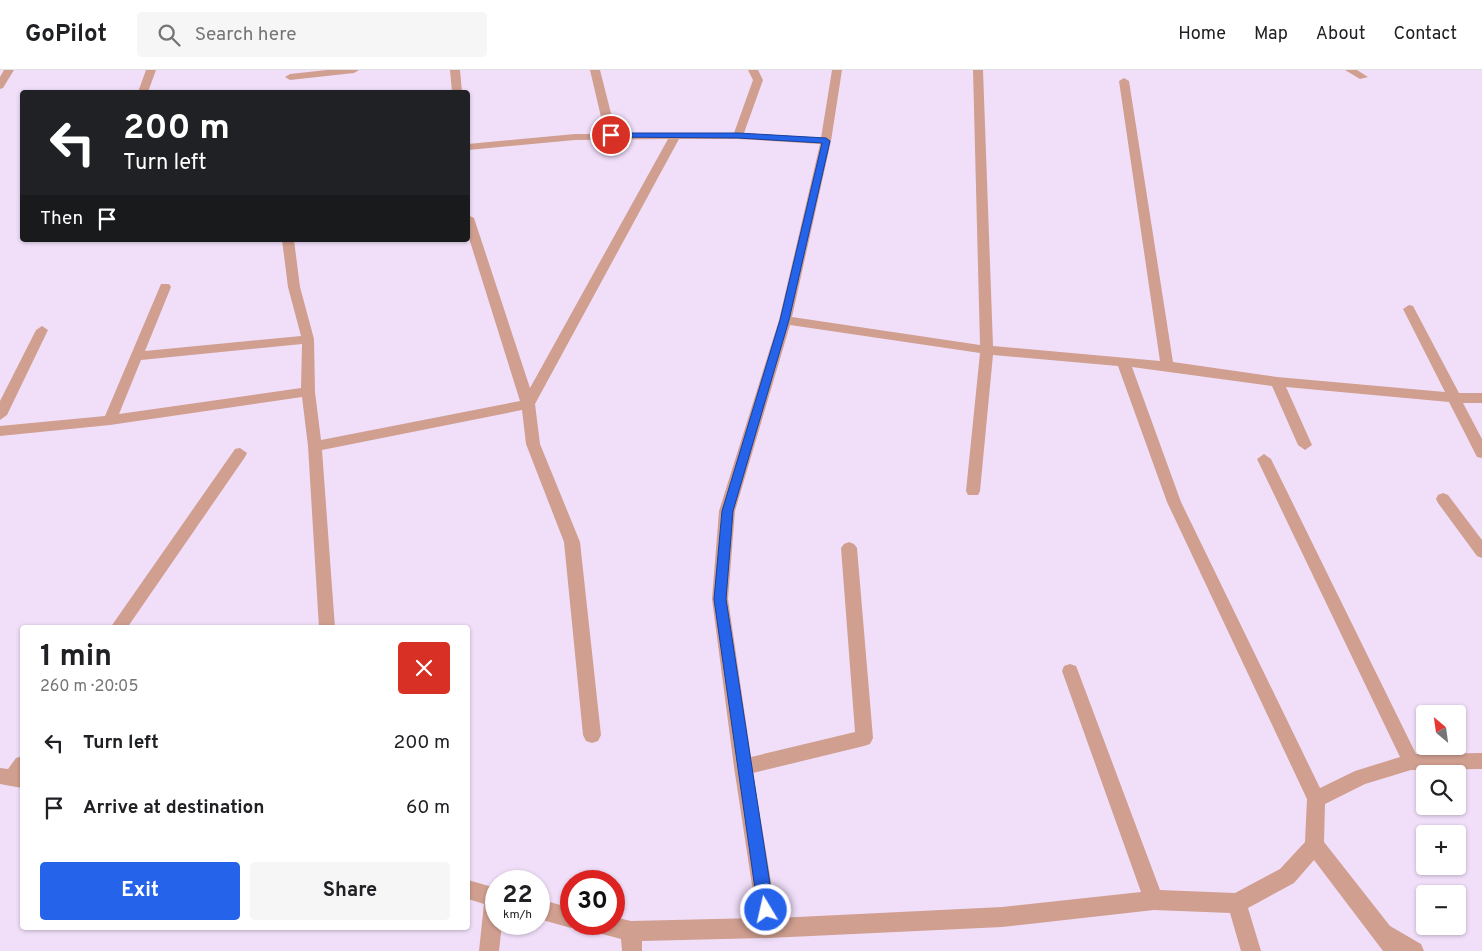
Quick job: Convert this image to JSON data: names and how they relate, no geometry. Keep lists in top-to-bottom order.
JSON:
{
  "north": "top left",
  "page": {
    "header": "GoPilot",
    "search": "Search here",
    "nav": [
      "Home",
      "Map",
      "About",
      "Contact"
    ],
    "turn": ["200 m", "Turn left"],
    "then": "Then",
    "heading": ["1 min", "260 m · 20:05"],
    "map_buttons": ["+", "−"],
    "list": [
      {
        "name": "Turn left",
        "value": "200 m"
      },
      {
        "name": "Arrive at destination",
        "value": "60 m"
      }
    ],
    "buttons": ["Exit", "Share"],
    "speed": "22 km/h",
    "limit": "30"
  }
}
